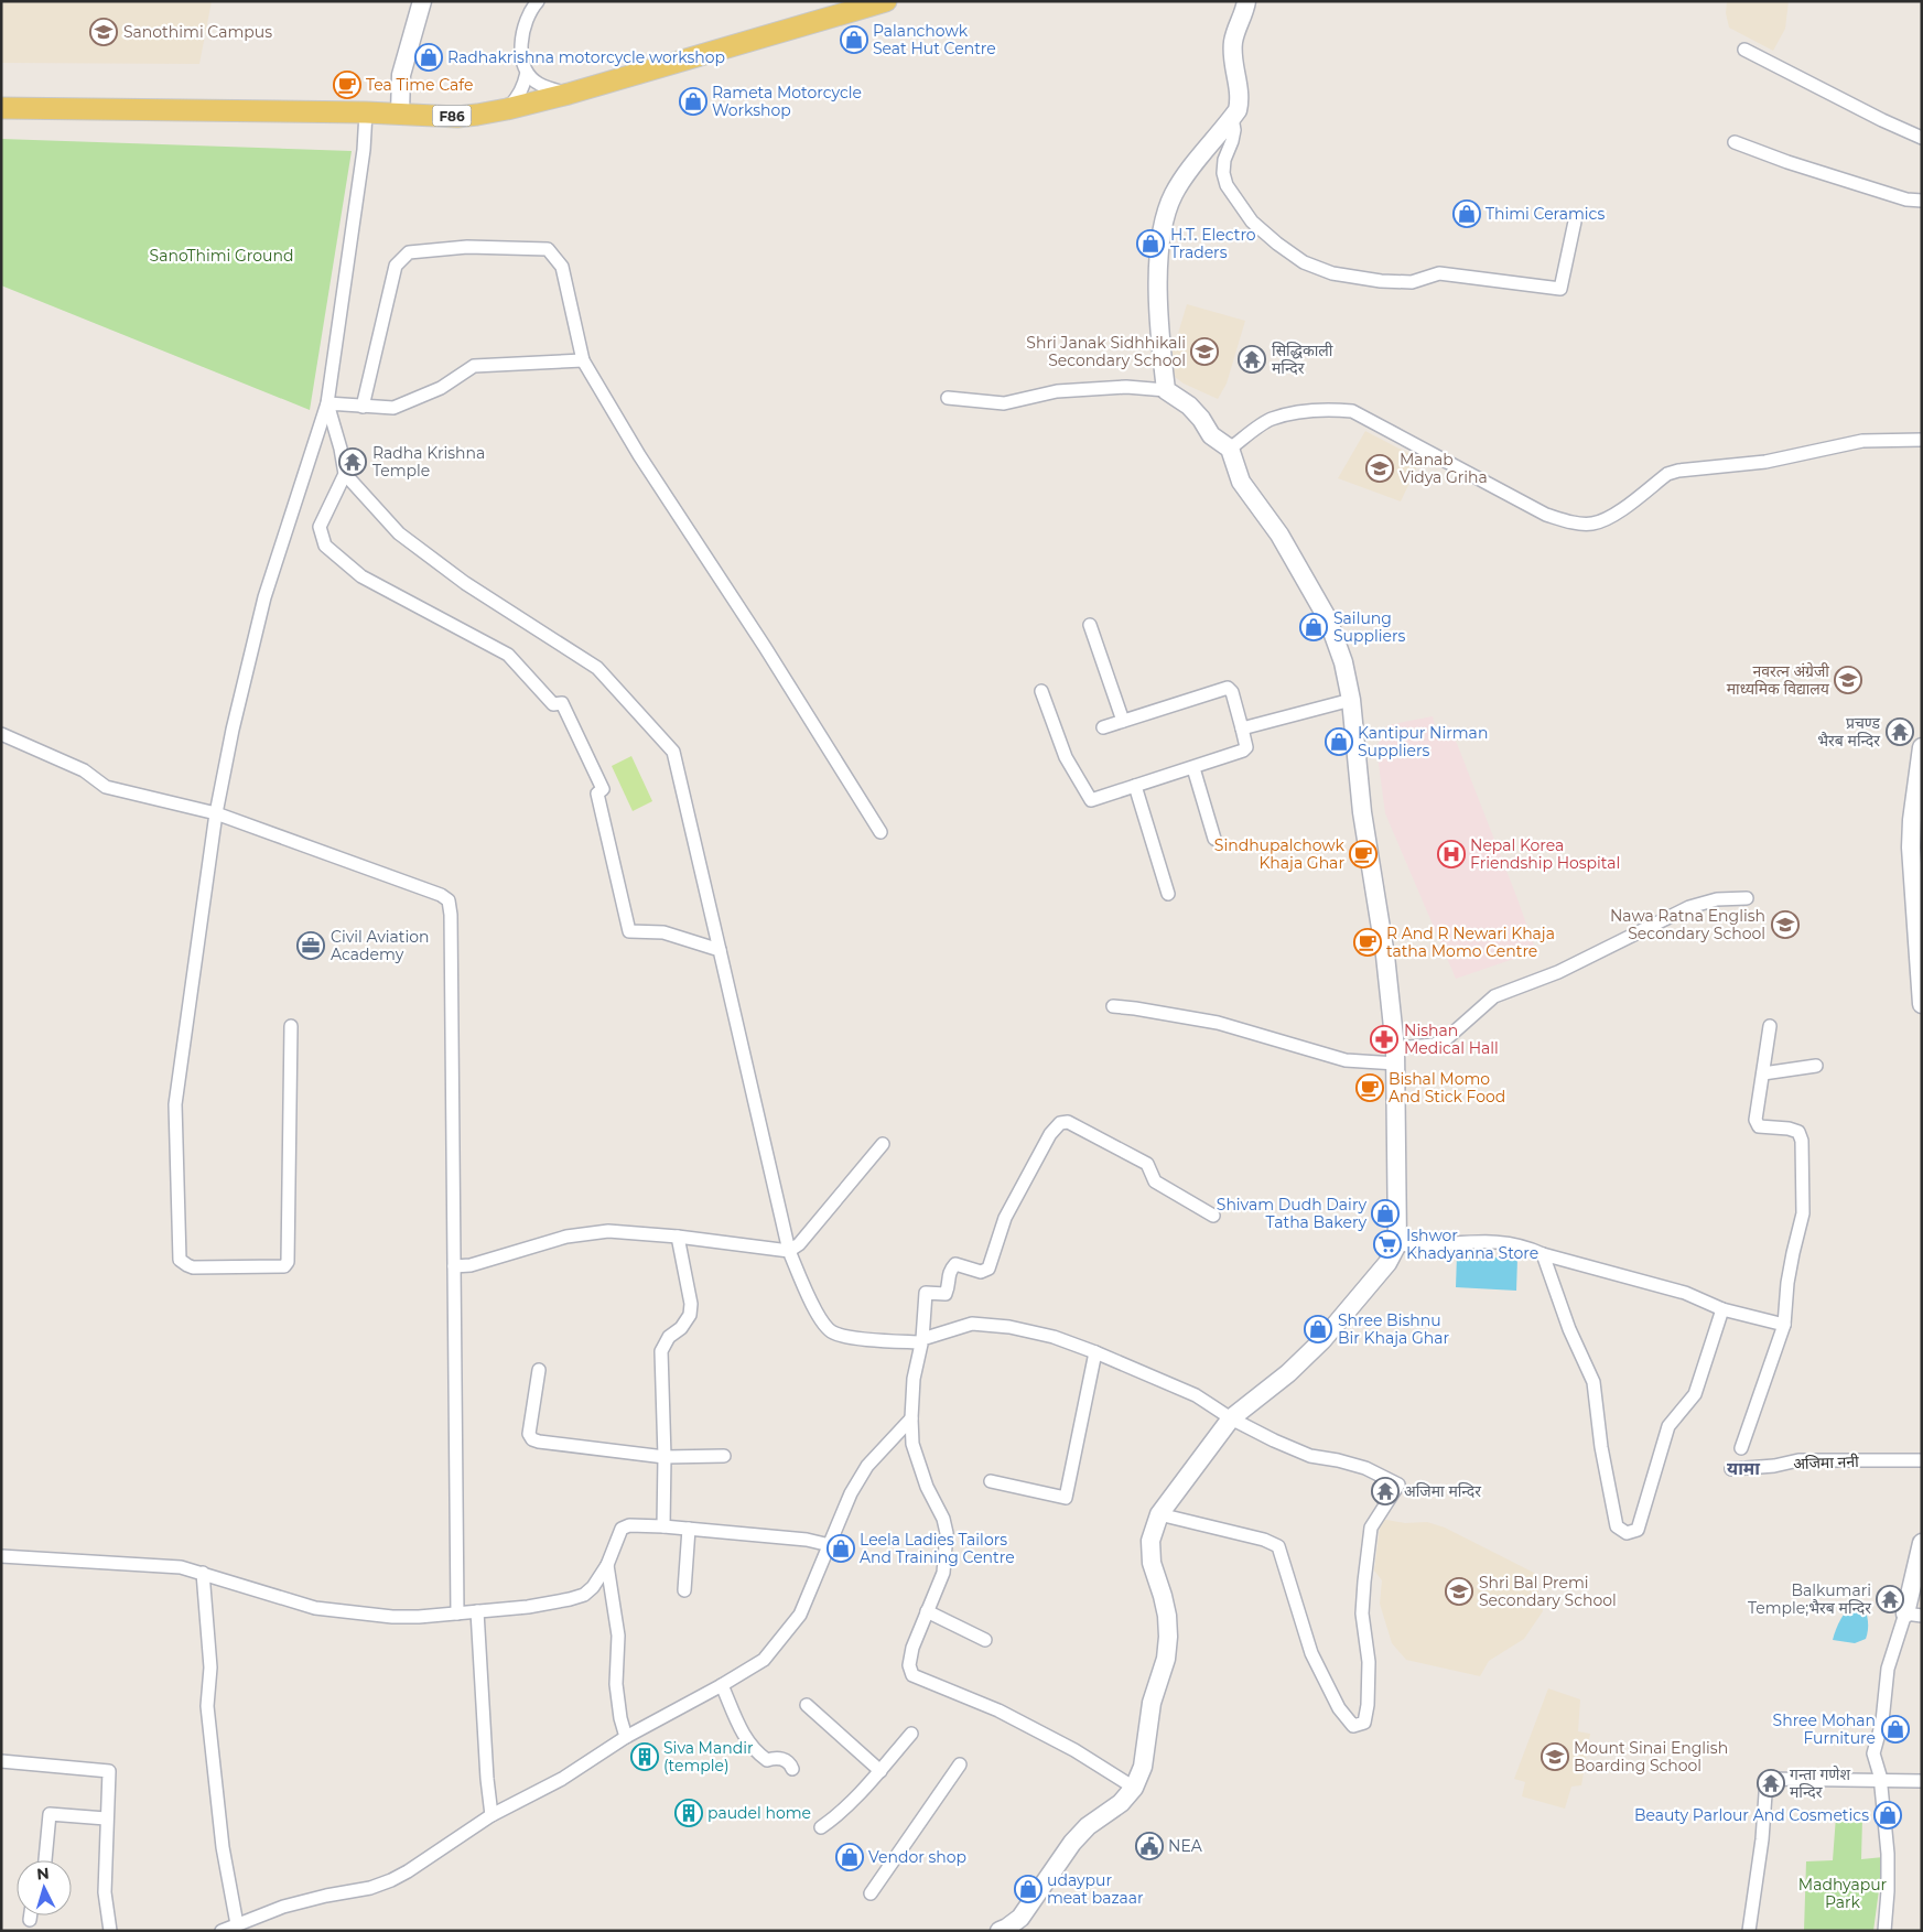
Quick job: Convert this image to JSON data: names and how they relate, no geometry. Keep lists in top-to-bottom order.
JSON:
{
  "streets": {
    "main road": ["F86"],
    "street": ["अजिमा ननी"]
  },
  "districts": ["यामा"],
  "parks": ["SanoThimi Ground", "Madhyapur Park"],
  "places": {
    "school or university": [
      "Sanothimi Campus",
      "Shri Janak Sidhhikali Secondary School",
      "Manab Vidya Griha",
      "नवरत्न अंग्रेजी माध्यमिक विद्यालय",
      "Nawa Ratna English Secondary School",
      "Shri Bal Premi Secondary School",
      "Mount Sinai English Boarding School"
    ],
    "shop": [
      "Palanchowk Seat Hut Centre",
      "Radhakrishna motorcycle workshop",
      "Rameta Motorcycle Workshop",
      "Thimi Ceramics",
      "H.T. Electro Traders",
      "Sailung Suppliers",
      "Kantipur Nirman Suppliers",
      "Shivam Dudh Dairy Tatha Bakery",
      "Shree Bishnu Bir Khaja Ghar",
      "Leela Ladies Tailors And Training Centre",
      "Shree Mohan Furniture",
      "Beauty Parlour And Cosmetics",
      "Vendor shop",
      "udaypur meat bazaar"
    ],
    "cafe": [
      "Tea Time Cafe",
      "Sindhupalchowk Khaja Ghar",
      "R And R Newari Khaja tatha Momo Centre",
      "Bishal Momo And Stick Food"
    ],
    "temple": [
      "सिद्धिकाली मन्दिर",
      "Radha Krishna Temple",
      "प्रचण्ड भैरब मन्दिर",
      "अजिमा मन्दिर",
      "Balkumari Temple;भैरब मन्दिर",
      "गन्ता गणेश मन्दिर"
    ],
    "hospital": ["Nepal Korea Friendship Hospital"],
    "office": ["Civil Aviation Academy"],
    "pharmacy": ["Nishan Medical Hall"],
    "supermarket": ["Ishwor Khadyanna Store"],
    "building": ["Siva Mandir (temple)", "paudel home"],
    "public building": ["NEA"]
  },
  "north": "top"
}
